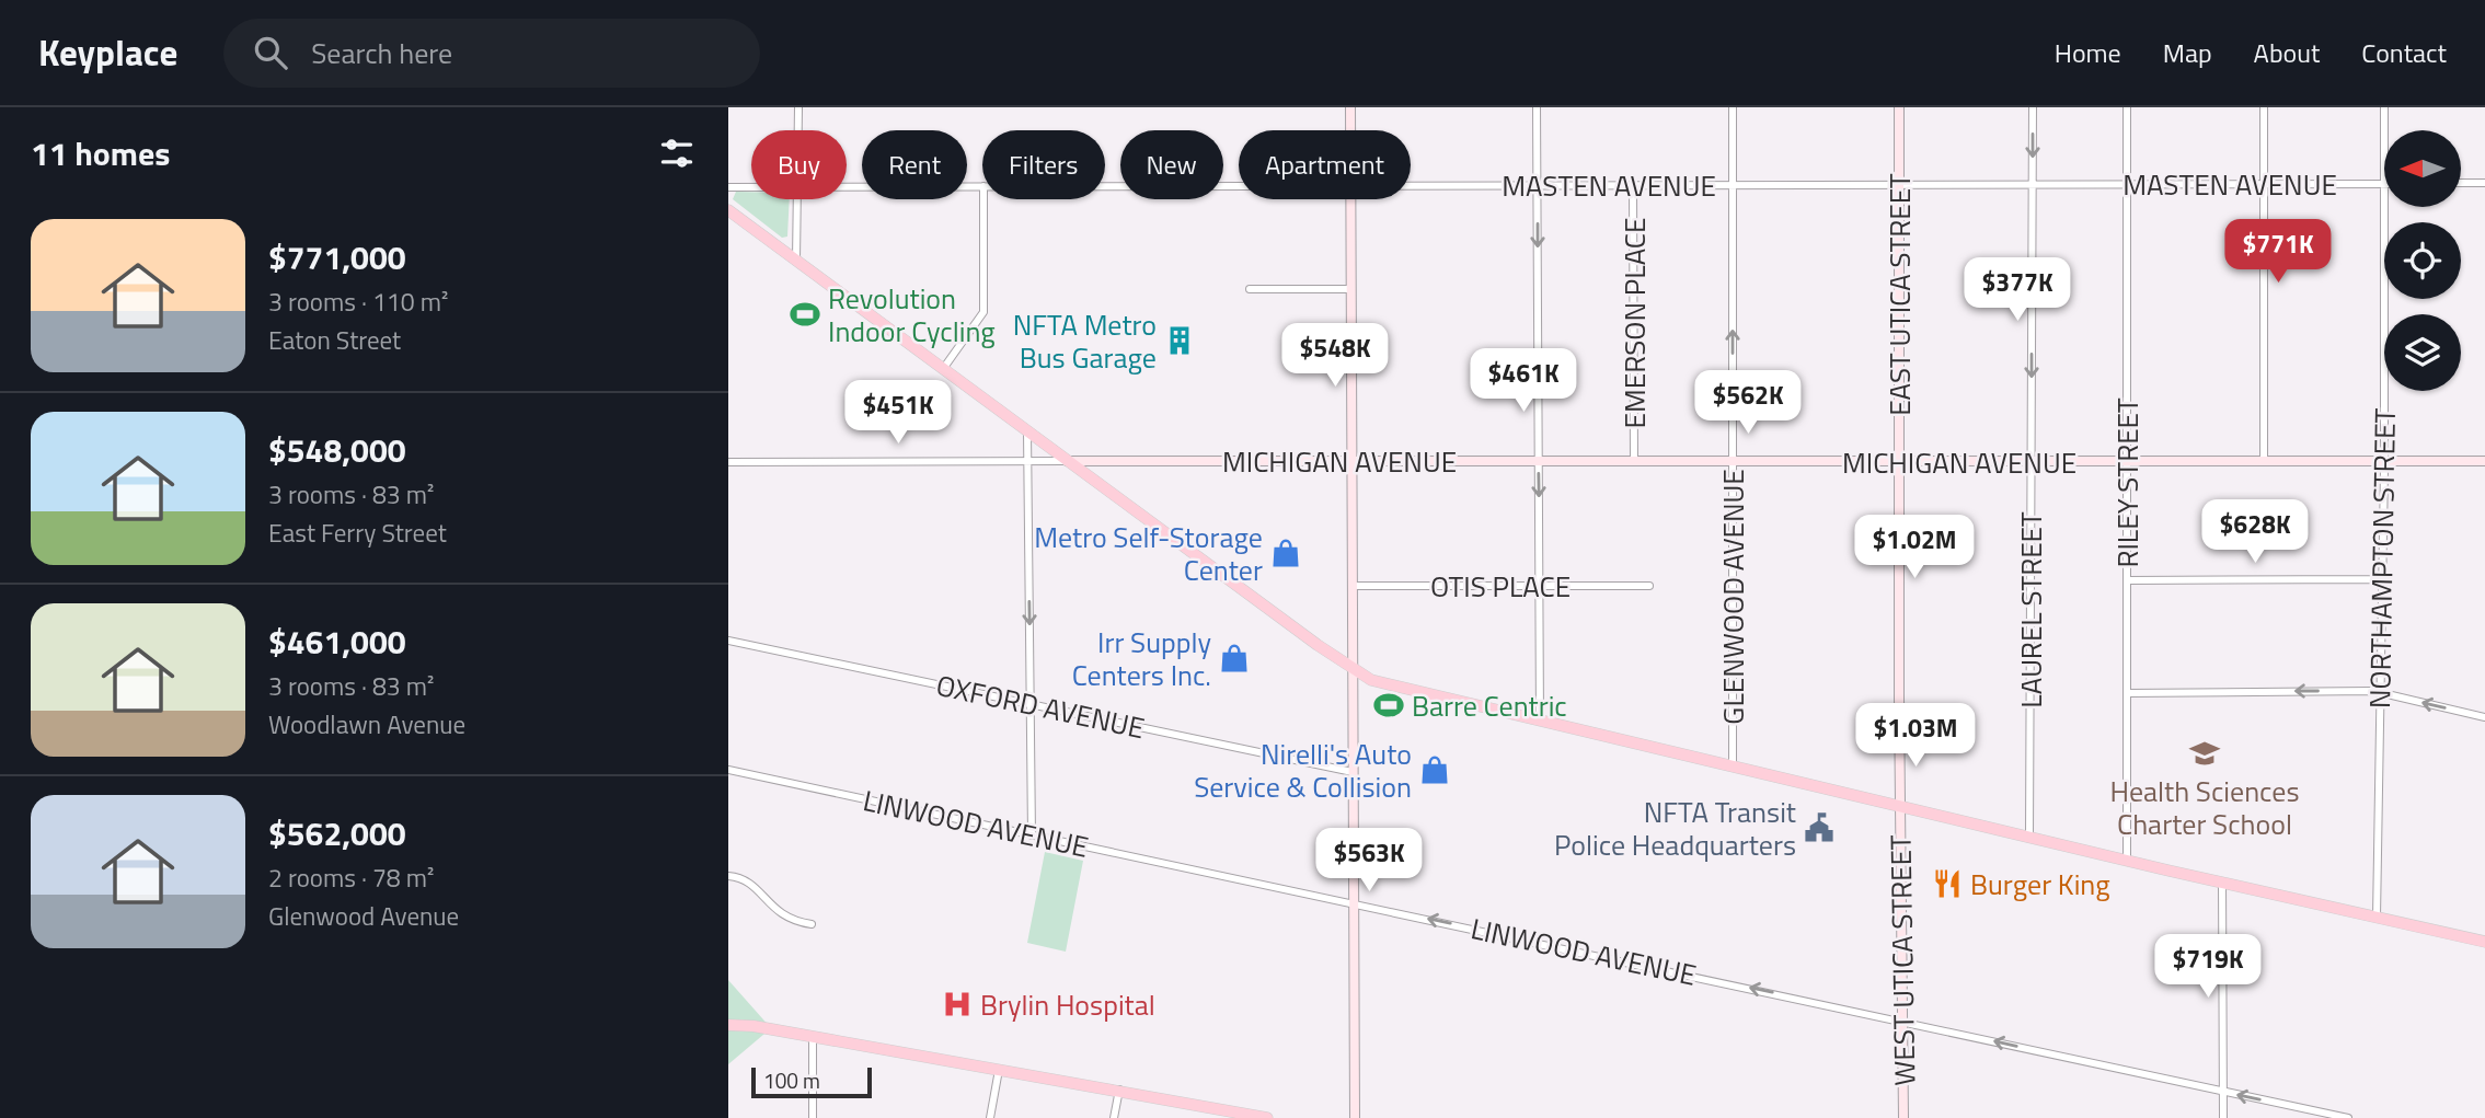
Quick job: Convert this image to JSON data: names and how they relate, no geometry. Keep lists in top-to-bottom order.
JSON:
{
  "streets": {
    "street": [
      "MASTEN AVENUE",
      "EAST UTICA STREET",
      "EMERSON PLACE",
      "MICHIGAN AVENUE",
      "RILEY STREET",
      "NORTHAMPTON STREET",
      "OTIS PLACE",
      "GLENWOOD AVENUE",
      "LAUREL STREET",
      "OXFORD AVENUE",
      "LINWOOD AVENUE",
      "WEST UTICA STREET"
    ]
  },
  "crossings": [
    ["MASTEN AVENUE", "EAST UTICA STREET"],
    ["MASTEN AVENUE", "EMERSON PLACE"],
    ["MASTEN AVENUE", "RILEY STREET"],
    ["MASTEN AVENUE", "GLENWOOD AVENUE"],
    ["MASTEN AVENUE", "LAUREL STREET"],
    ["EAST UTICA STREET", "MICHIGAN AVENUE"],
    ["EAST UTICA STREET", "WEST UTICA STREET"],
    ["EMERSON PLACE", "MICHIGAN AVENUE"],
    ["MICHIGAN AVENUE", "RILEY STREET"],
    ["MICHIGAN AVENUE", "NORTHAMPTON STREET"],
    ["MICHIGAN AVENUE", "GLENWOOD AVENUE"],
    ["MICHIGAN AVENUE", "LAUREL STREET"],
    ["LINWOOD AVENUE", "WEST UTICA STREET"]
  ],
  "one_way": ["GLENWOOD AVENUE", "LAUREL STREET", "LINWOOD AVENUE"],
  "places": {
    "sports": ["Revolution Indoor Cycling", "Barre Centric"],
    "building": ["NFTA Metro Bus Garage"],
    "shop": ["Metro Self-Storage Center", "Irr Supply Centers Inc.", "Nirelli's Auto Service & Collision"],
    "school or university": ["Health Sciences Charter School"],
    "public building": ["NFTA Transit Police Headquarters"],
    "restaurant": ["Burger King"],
    "hospital": ["Brylin Hospital"]
  },
  "scale_bar": "100 m",
  "north": "left",
  "page": {
    "header": "Keyplace",
    "search": "Search here",
    "nav": [
      "Home",
      "Map",
      "About",
      "Contact"
    ],
    "heading": "11 homes",
    "chip": [
      "Buy",
      "Rent",
      "Filters",
      "New",
      "Apartment"
    ],
    "list": [
      {
        "name": "$771,000",
        "note": "3 rooms · 110 m² · Eaton Street"
      },
      {
        "name": "$548,000",
        "note": "3 rooms · 83 m² · East Ferry Street"
      },
      {
        "name": "$461,000",
        "note": "3 rooms · 83 m² · Woodlawn Avenue"
      },
      {
        "name": "$562,000",
        "note": "2 rooms · 78 m² · Glenwood Avenue"
      }
    ],
    "price": [
      "$771K",
      "$377K",
      "$548K",
      "$461K",
      "$562K",
      "$451K",
      "$628K",
      "$1.02M",
      "$1.03M",
      "$563K",
      "$719K"
    ],
    "scale": "100 m"
  }
}
